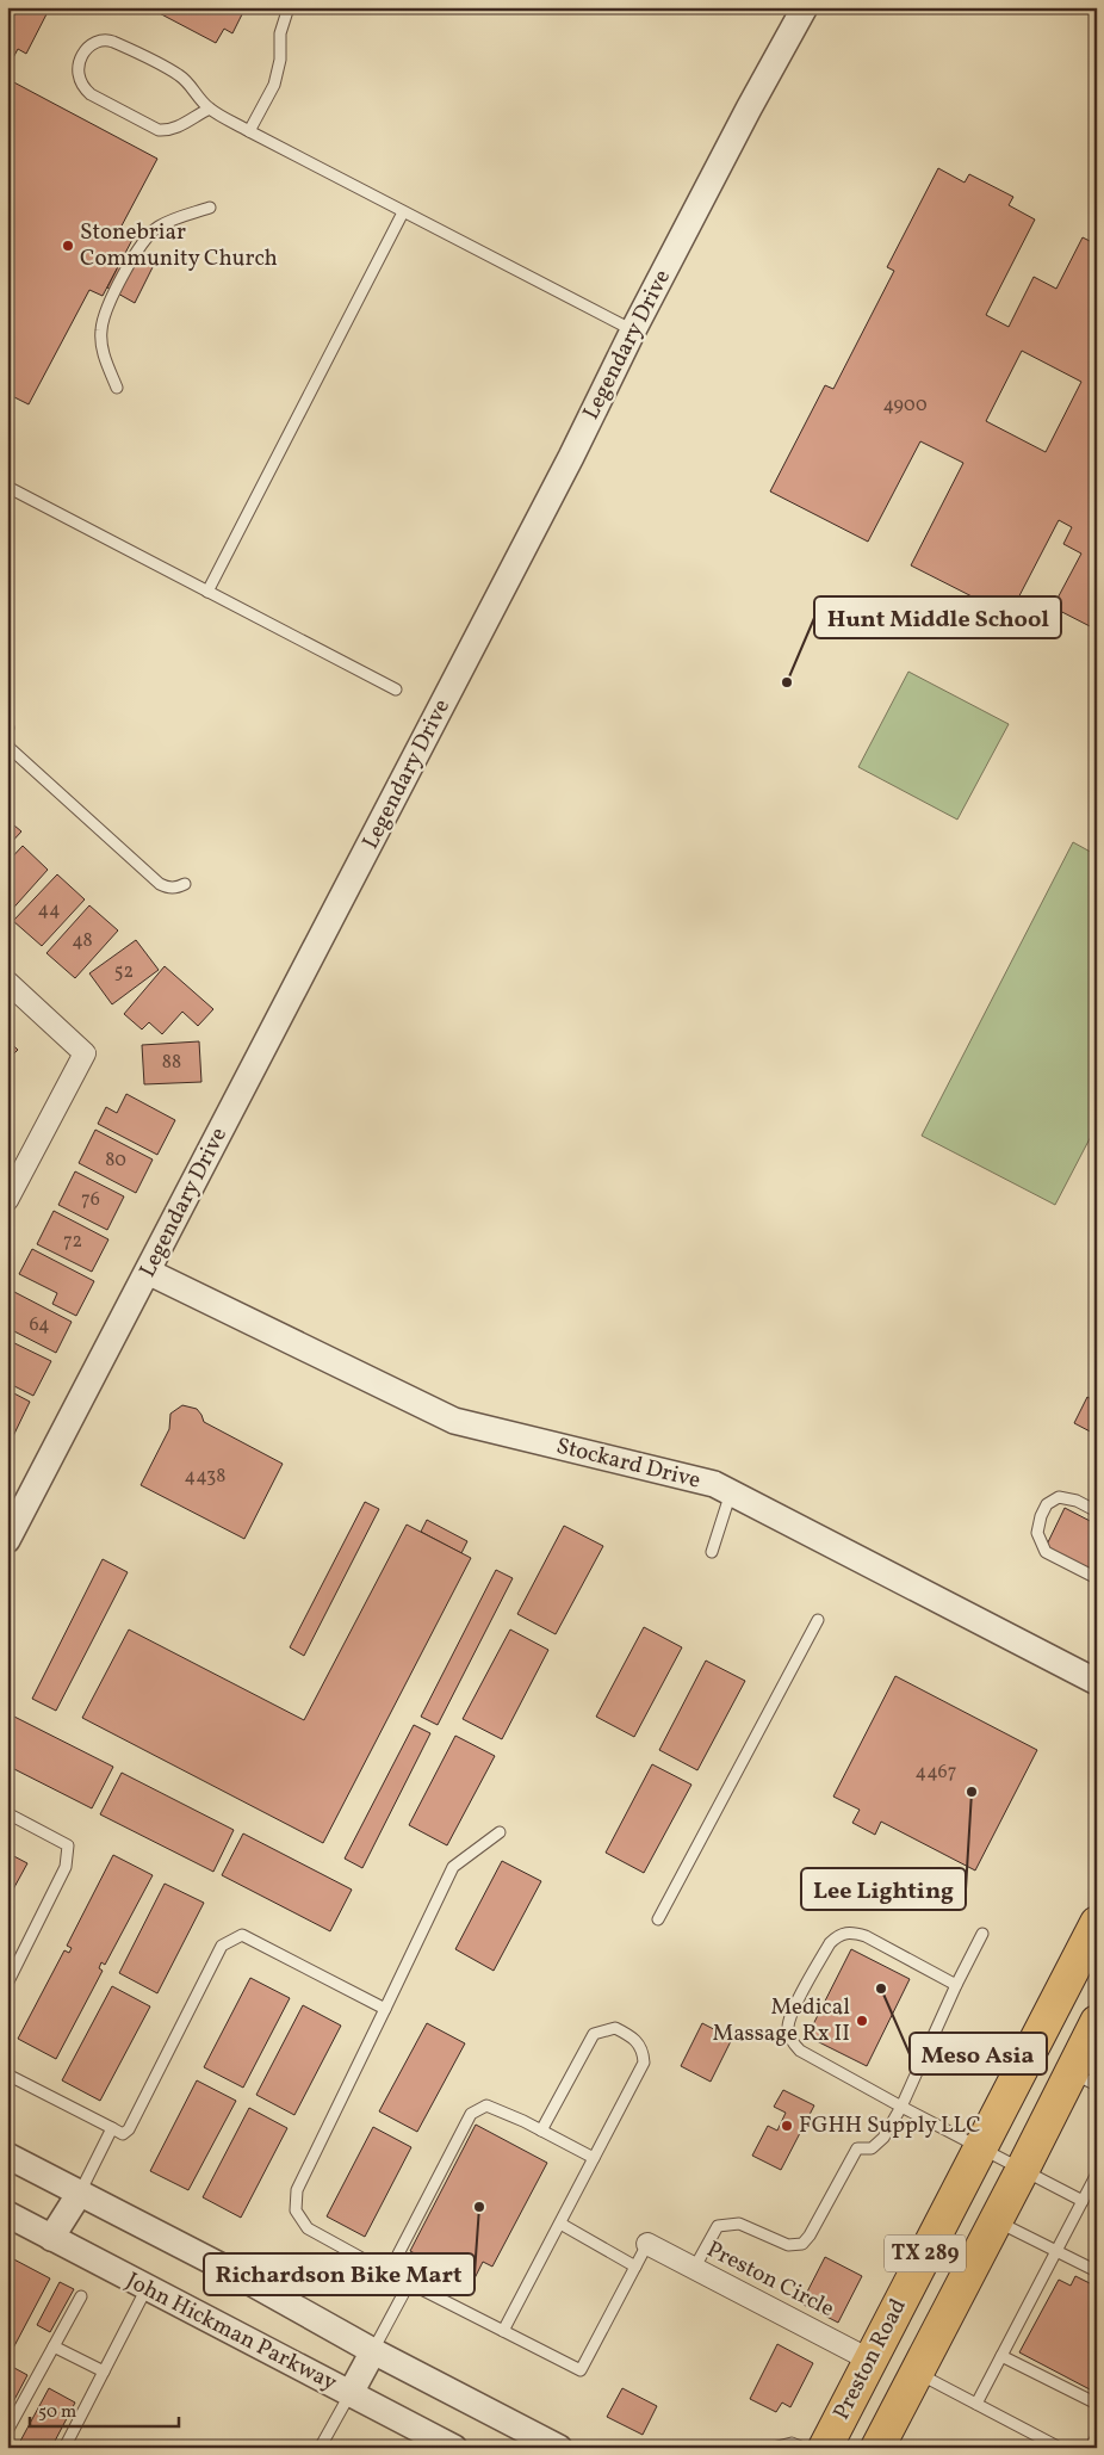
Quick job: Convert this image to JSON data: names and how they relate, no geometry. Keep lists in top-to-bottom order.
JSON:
{
  "streets": {
    "main road": ["TX 289", "Preston Road"],
    "street": [
      "Legendary Drive",
      "Stockard Drive",
      "Preston Circle",
      "John Hickman Parkway"
    ]
  },
  "crossings": [
    ["Legendary Drive", "Stockard Drive"],
    ["Preston Circle", "Preston Road"]
  ],
  "places": [
    "Stonebriar Community Church",
    "Hunt Middle School",
    "Lee Lighting",
    "Meso Asia",
    "Medical Massage Rx II",
    "FGHH Supply LLC",
    "Richardson Bike Mart"
  ],
  "house_numbers": [
    "4900",
    "44",
    "48",
    "52",
    "88",
    "80",
    "76",
    "72",
    "64",
    "4438",
    "4467"
  ],
  "scale_bar": "50 m"
}
